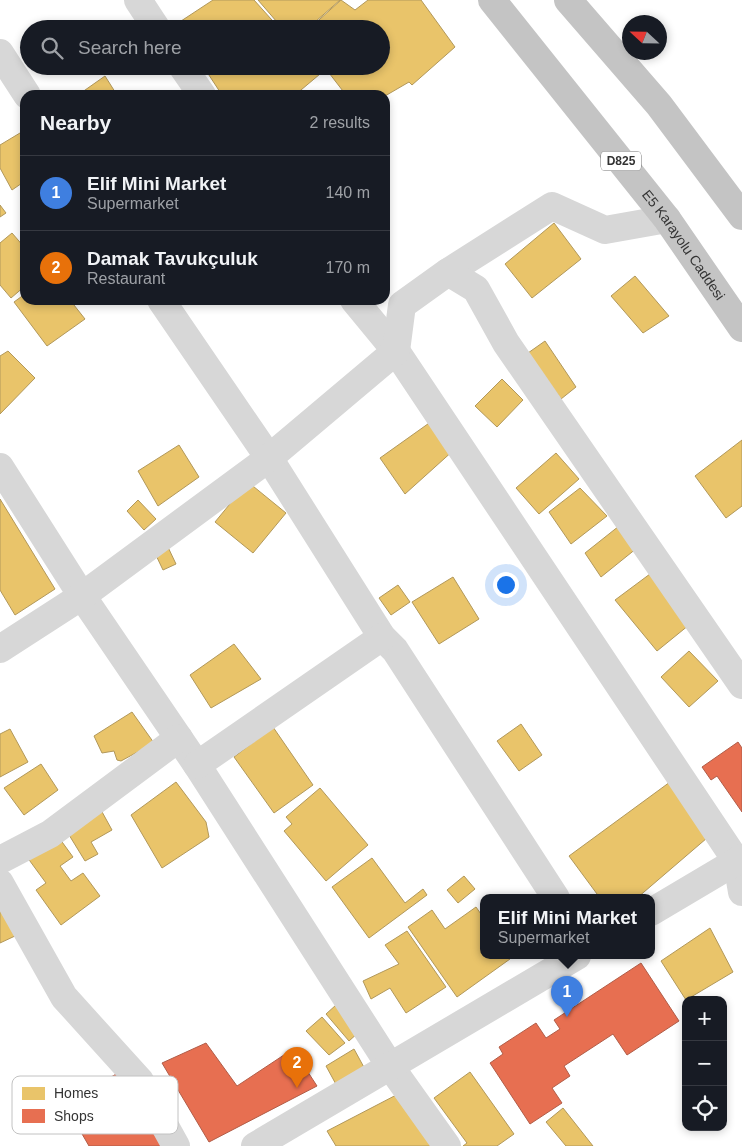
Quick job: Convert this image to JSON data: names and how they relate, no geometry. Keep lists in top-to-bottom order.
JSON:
{
  "streets": {
    "highway": ["D825", "E5 Karayolu Caddesi"]
  },
  "legend": ["Homes", "Shops"],
  "north": "left",
  "page": {
    "search": "Search here",
    "heading": ["Nearby", "2 results"],
    "list": [
      {
        "mark": "1",
        "name": "Elif Mini Market",
        "note": "Supermarket",
        "value": "140 m"
      },
      {
        "mark": "2",
        "name": "Damak Tavukçuluk",
        "note": "Restaurant",
        "value": "170 m"
      }
    ],
    "popup": ["Elif Mini Market", "Supermarket"],
    "pins": ["1", "2"],
    "map_buttons": ["+", "−"]
  }
}
